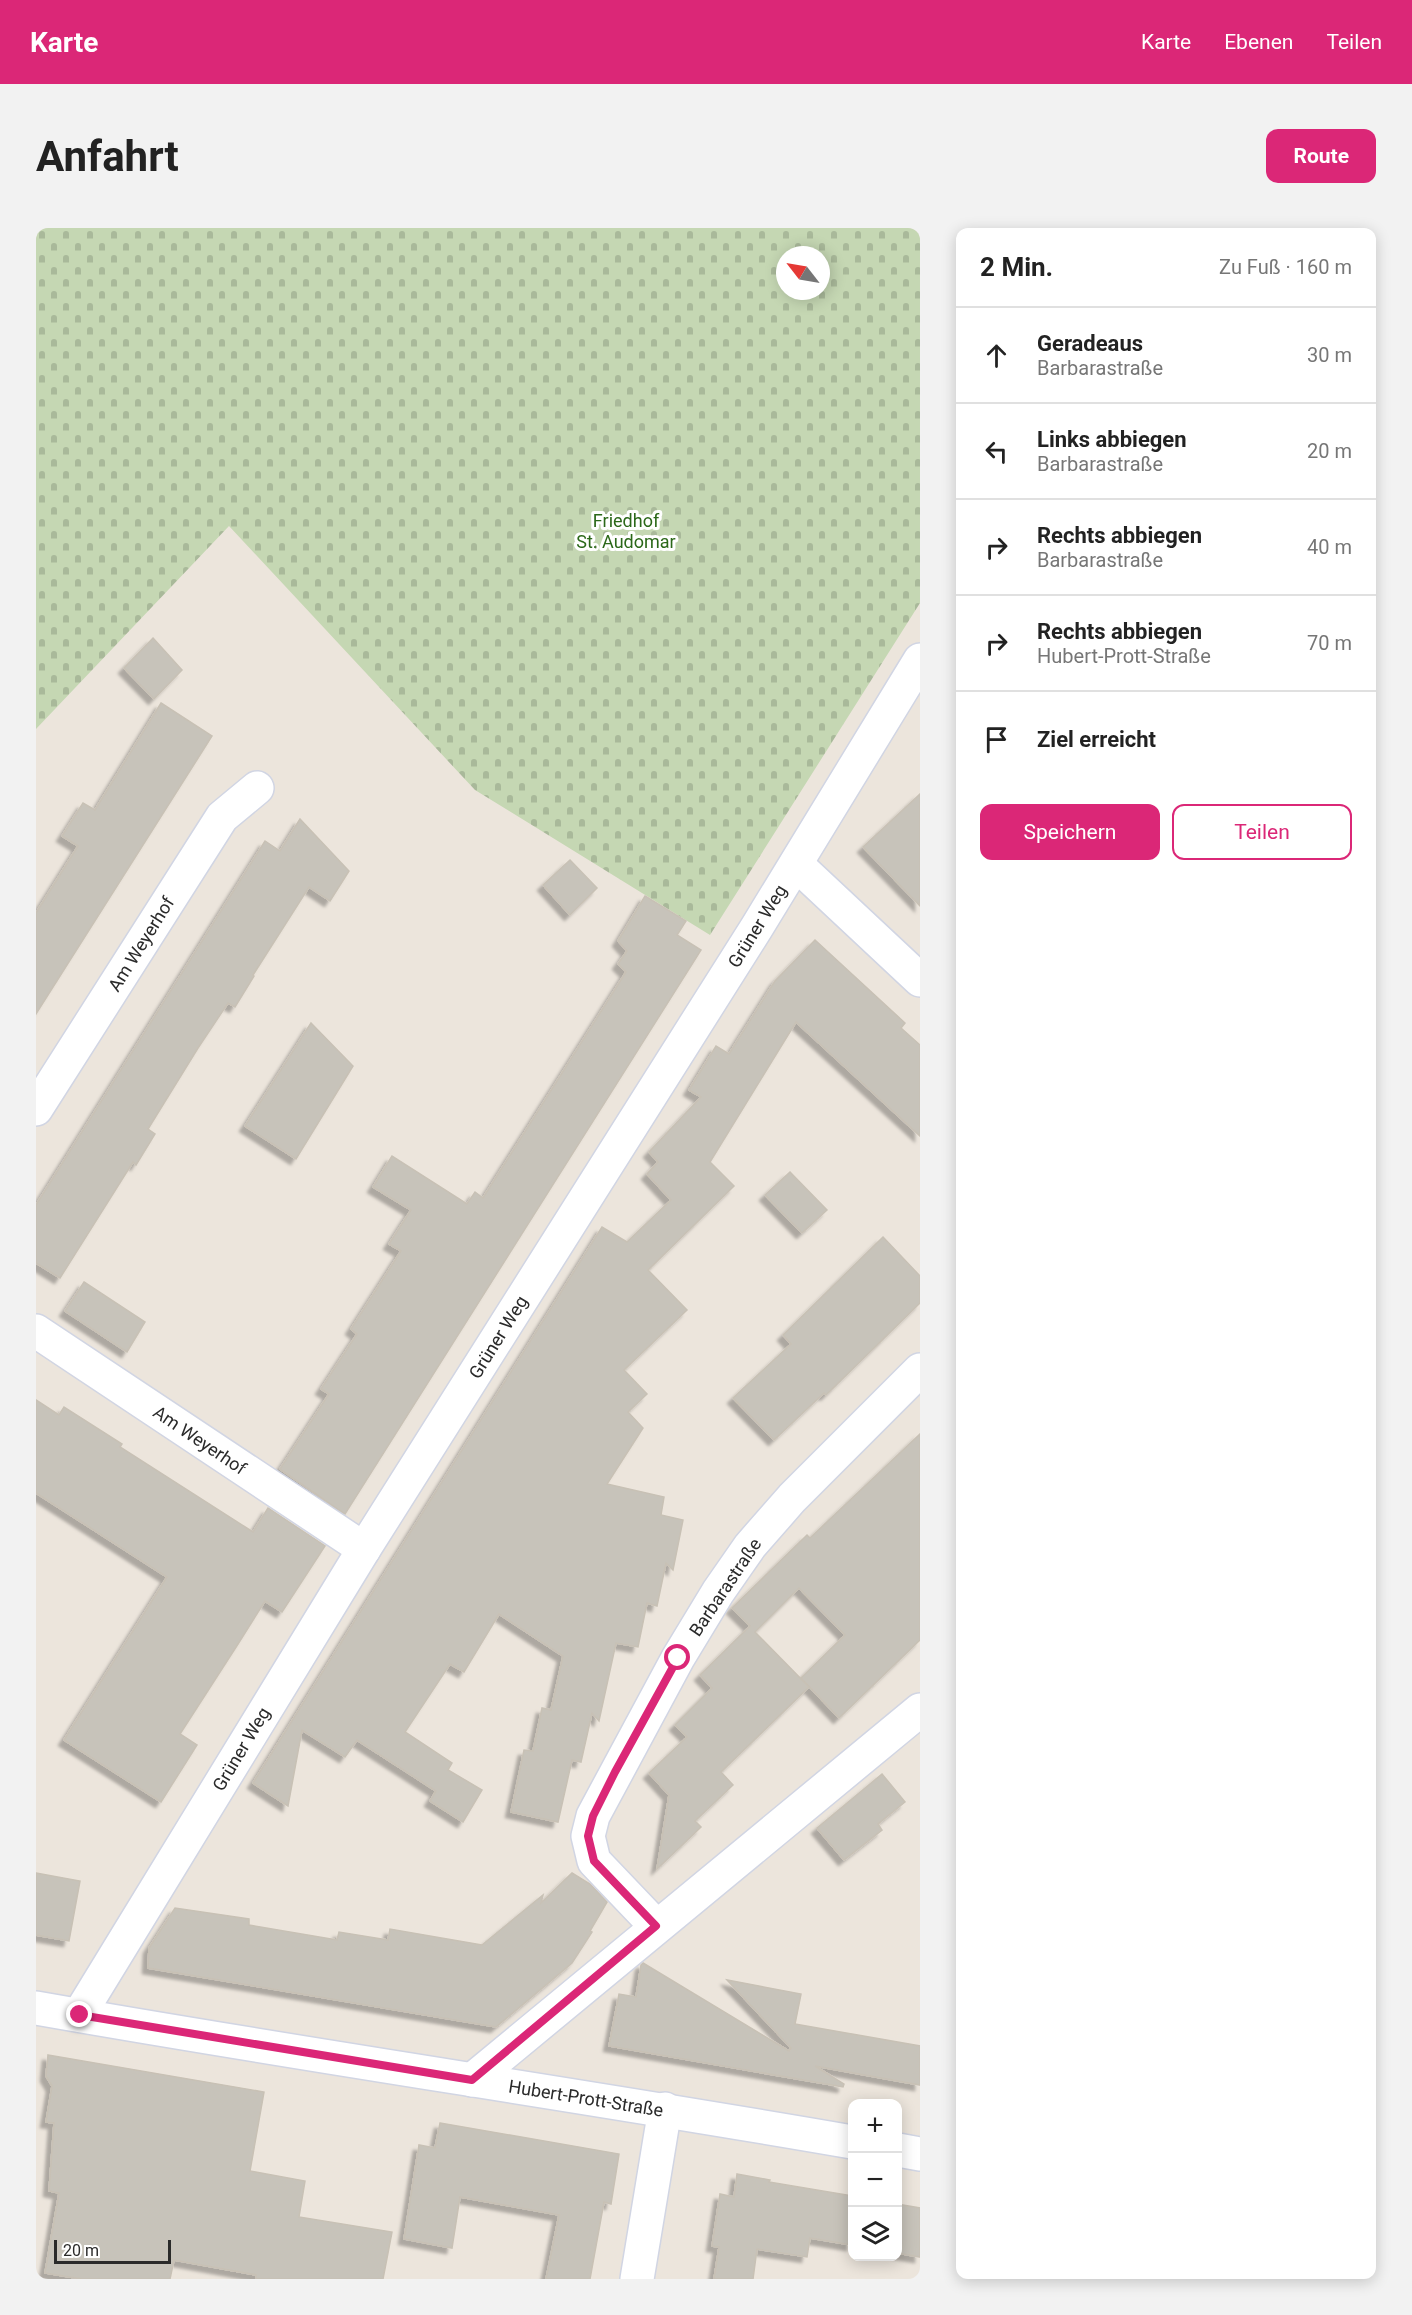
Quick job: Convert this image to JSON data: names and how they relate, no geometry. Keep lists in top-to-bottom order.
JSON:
{
  "streets": {
    "street": [
      "Grüner Weg",
      "Am Weyerhof",
      "Barbarastraße",
      "Hubert-Prott-Straße"
    ]
  },
  "crossings": [
    ["Grüner Weg", "Am Weyerhof"],
    ["Grüner Weg", "Hubert-Prott-Straße"]
  ],
  "parks": ["Friedhof St. Audomar"],
  "scale_bar": "20 m",
  "north": "top left",
  "page": {
    "header": "Karte",
    "nav": ["Karte", "Ebenen", "Teilen"],
    "buttons": [
      "Route",
      ["Speichern", "Teilen"]
    ],
    "title": "Anfahrt",
    "heading": ["2 Min.", "Zu Fuß · 160 m"],
    "list": [
      ["Geradeaus", "Barbarastraße", "30 m"],
      ["Links abbiegen", "Barbarastraße", "20 m"],
      ["Rechts abbiegen", "Barbarastraße", "40 m"],
      ["Rechts abbiegen", "Hubert-Prott-Straße", "70 m"],
      "Ziel erreicht"
    ],
    "map_buttons": ["+", "−"],
    "scale": "20 m"
  }
}
